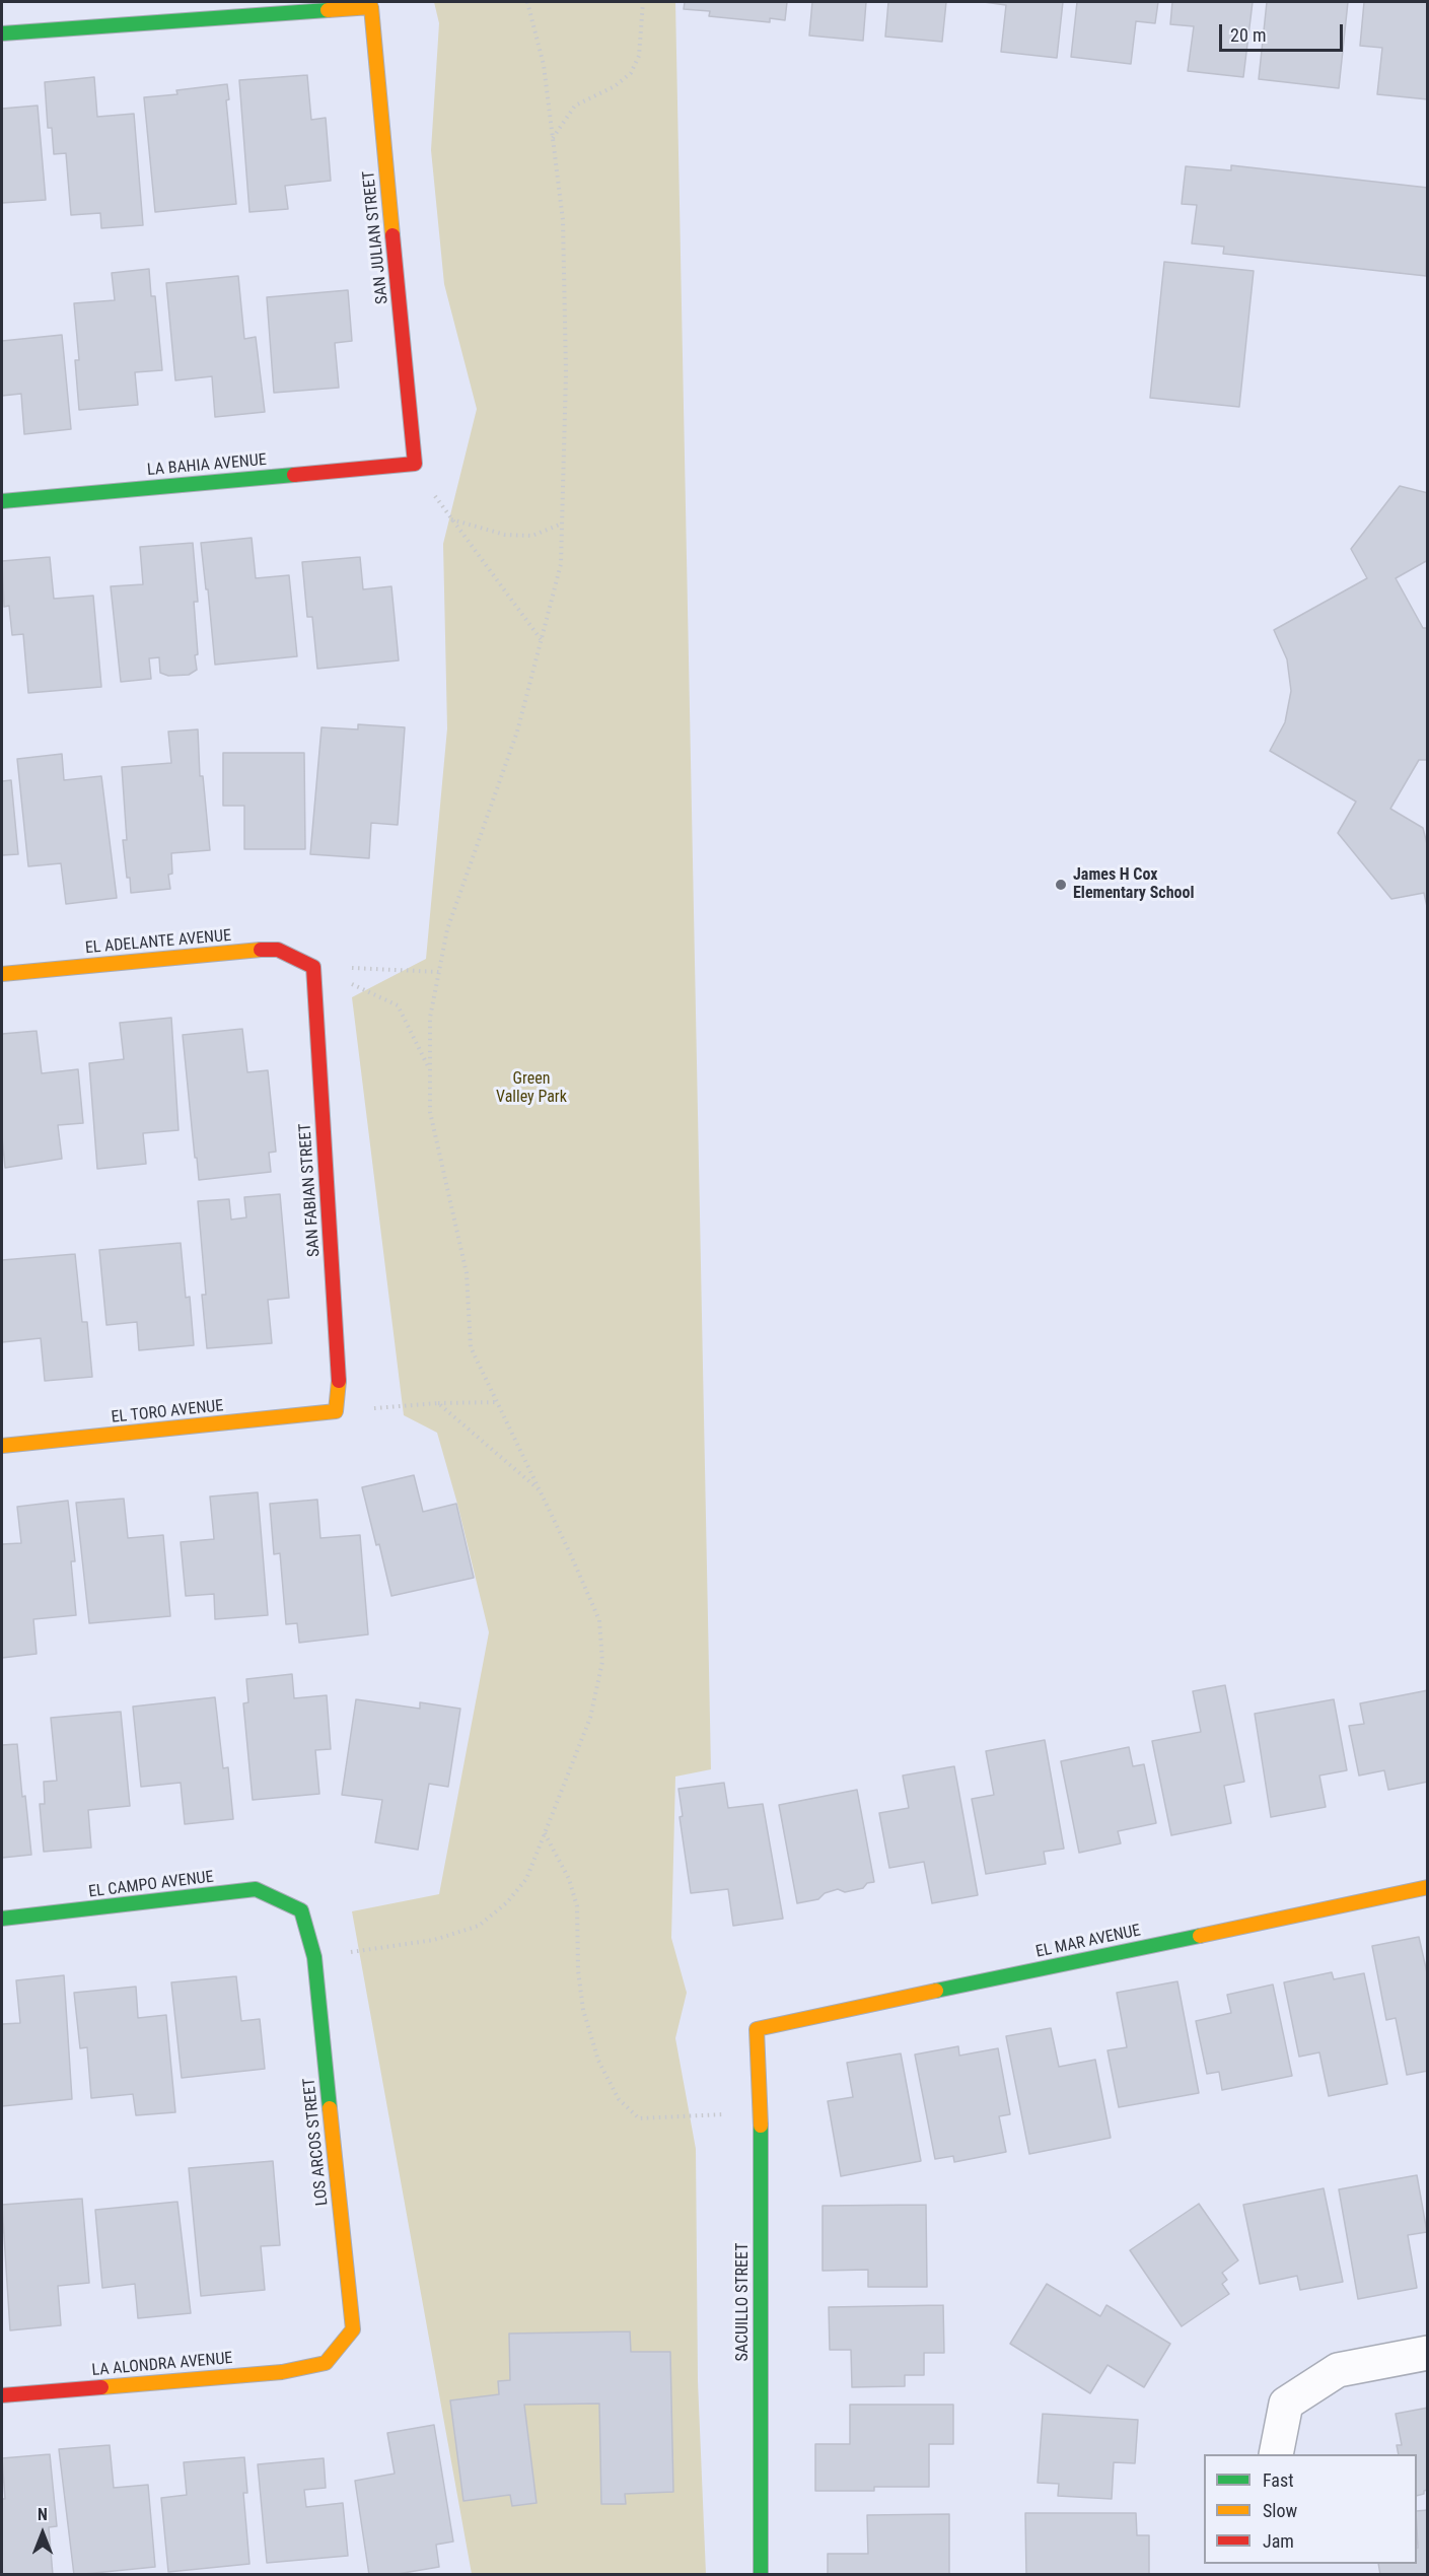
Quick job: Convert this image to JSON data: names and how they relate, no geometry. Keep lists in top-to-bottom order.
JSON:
{
  "streets": {
    "street": [
      "SAN JULIAN STREET",
      "LA BAHIA AVENUE",
      "EL ADELANTE AVENUE",
      "SAN FABIAN STREET",
      "EL TORO AVENUE",
      "EL CAMPO AVENUE",
      "EL MAR AVENUE",
      "LOS ARCOS STREET",
      "SACUILLO STREET",
      "LA ALONDRA AVENUE"
    ]
  },
  "crossings": [
    ["SAN JULIAN STREET", "LA BAHIA AVENUE"],
    ["EL ADELANTE AVENUE", "SAN FABIAN STREET"],
    ["SAN FABIAN STREET", "EL TORO AVENUE"],
    ["EL CAMPO AVENUE", "LOS ARCOS STREET"],
    ["EL MAR AVENUE", "SACUILLO STREET"],
    ["LOS ARCOS STREET", "LA ALONDRA AVENUE"]
  ],
  "parks": ["Green Valley Park"],
  "places": ["James H Cox Elementary School"],
  "legend": ["Fast", "Slow", "Jam"],
  "scale_bar": "20 m",
  "north": "top"
}
